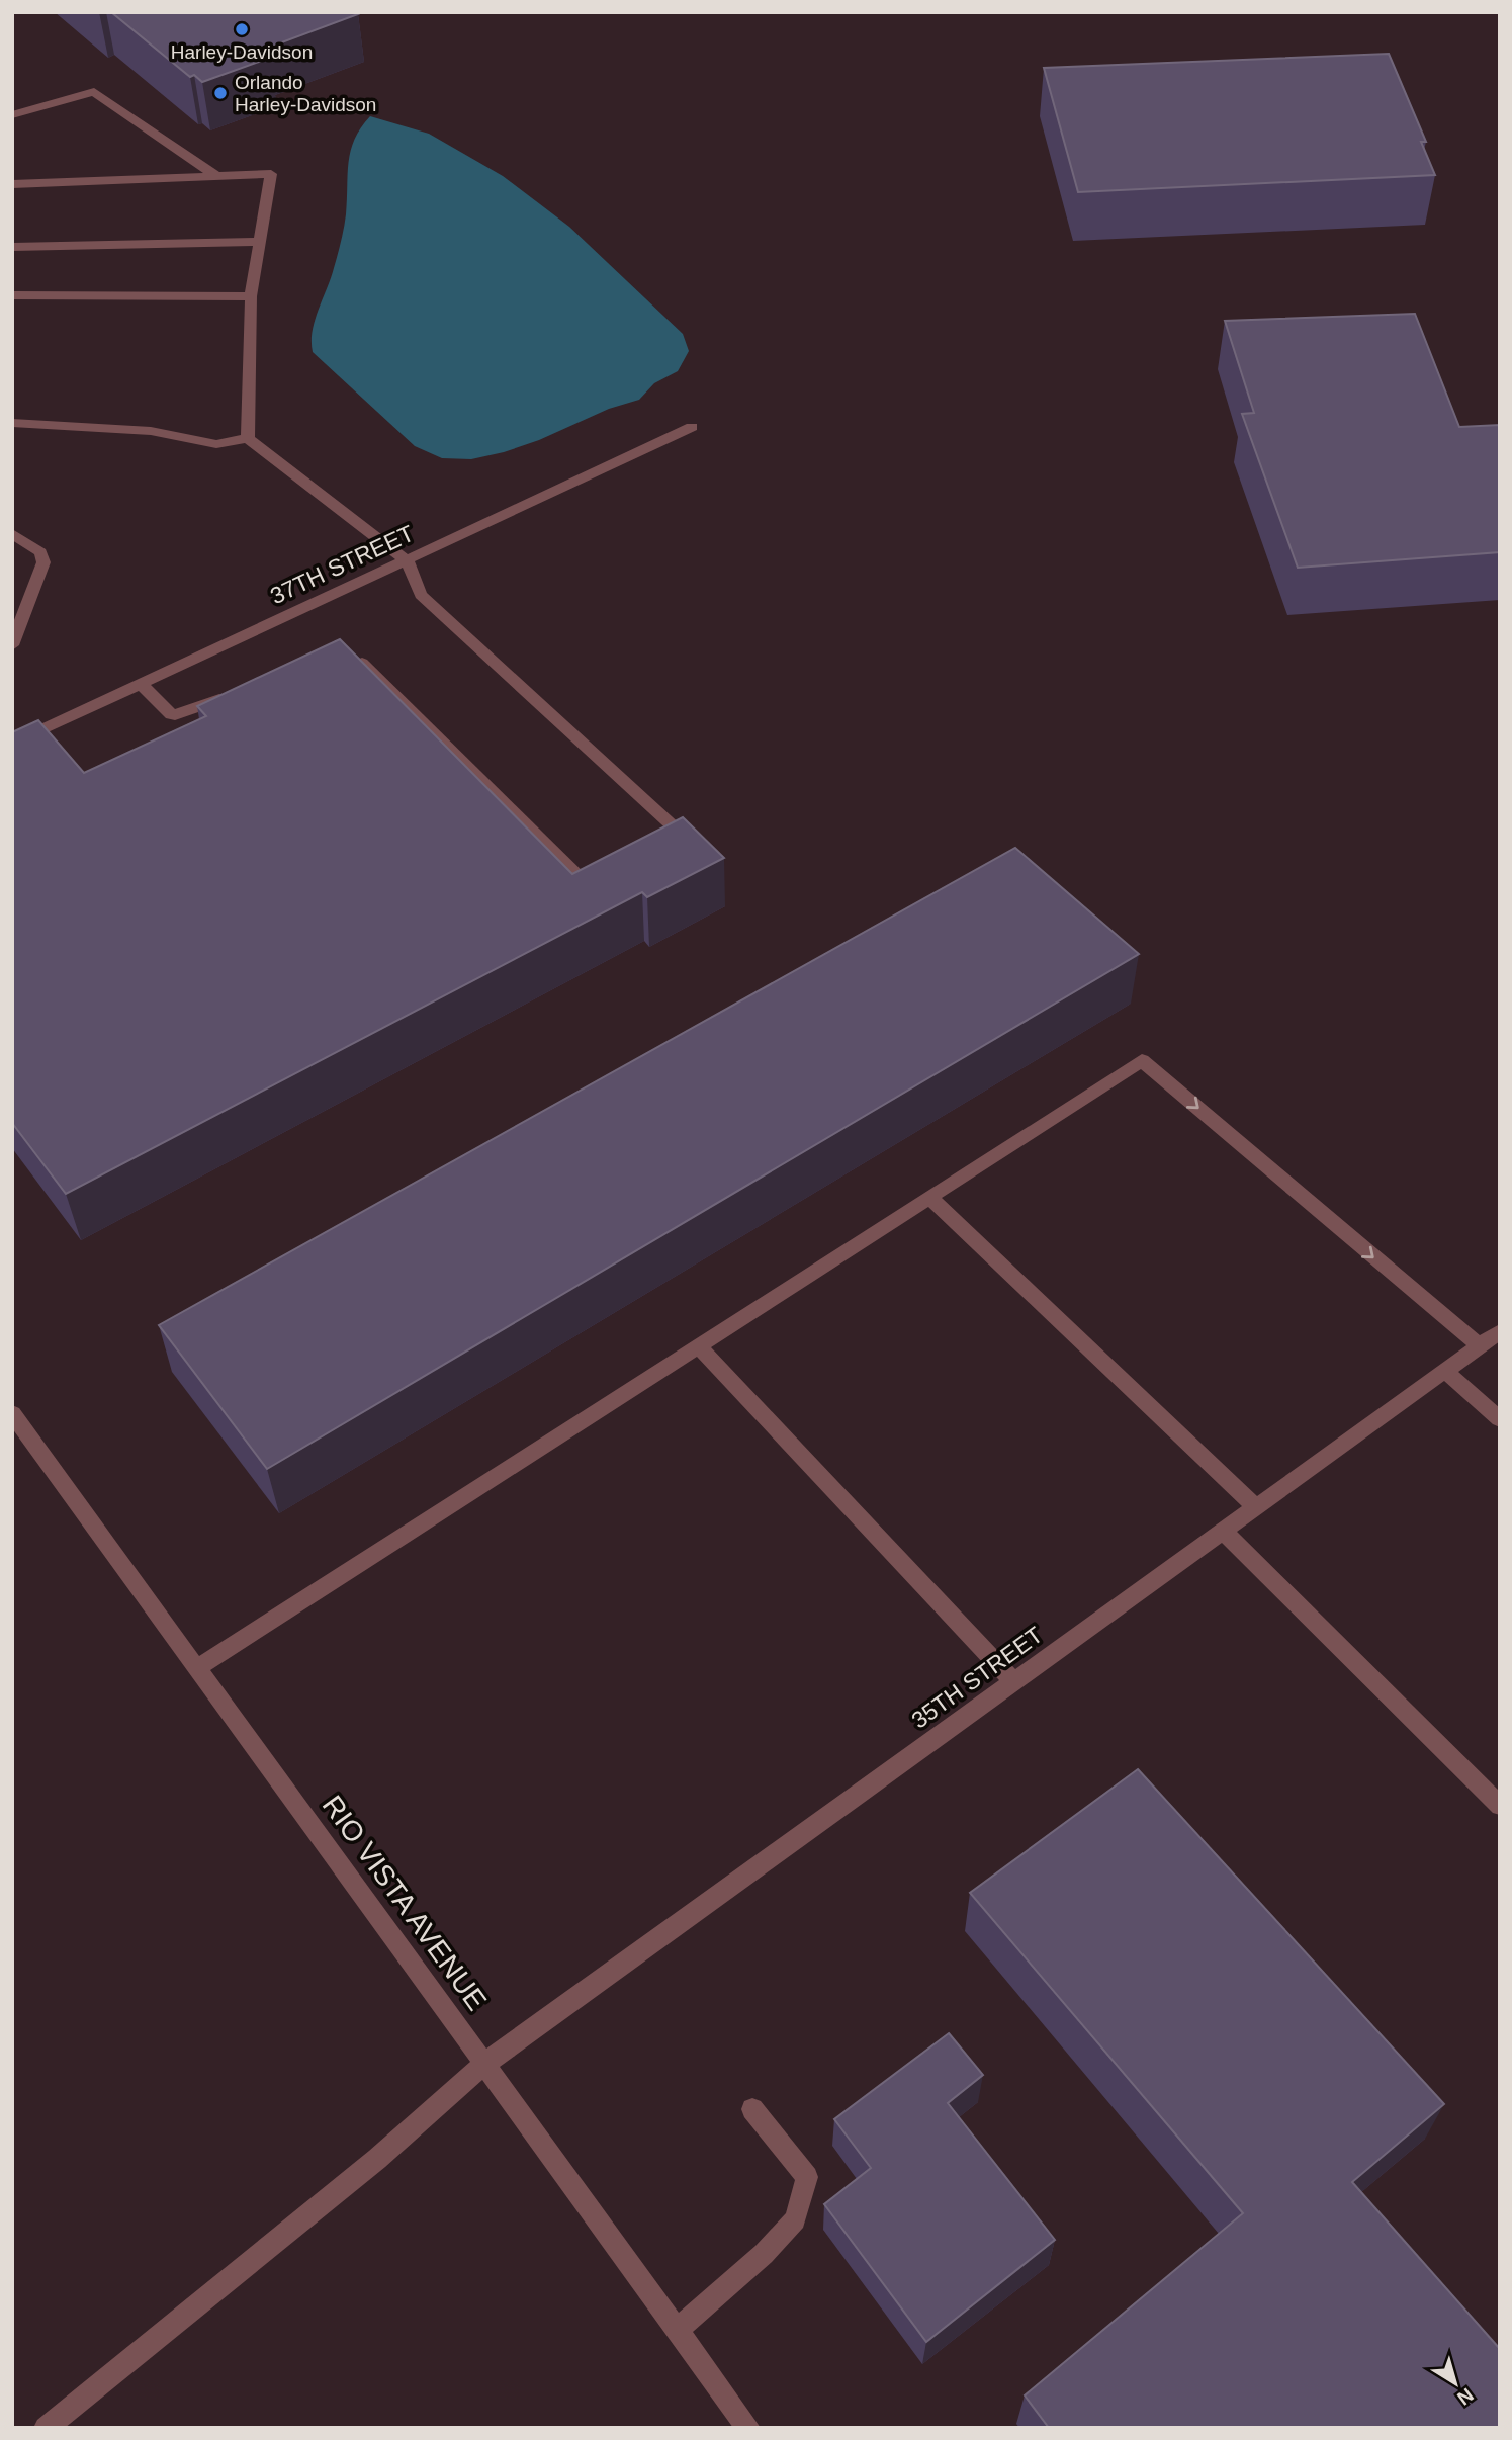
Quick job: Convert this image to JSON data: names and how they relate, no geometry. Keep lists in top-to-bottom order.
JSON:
{
  "streets": {
    "street": ["37TH STREET", "35TH STREET", "RIO VISTA AVENUE"]
  },
  "crossings": [
    ["35TH STREET", "RIO VISTA AVENUE"]
  ],
  "places": ["Harley-Davidson", "Orlando Harley-Davidson"],
  "north": "bottom right"
}
